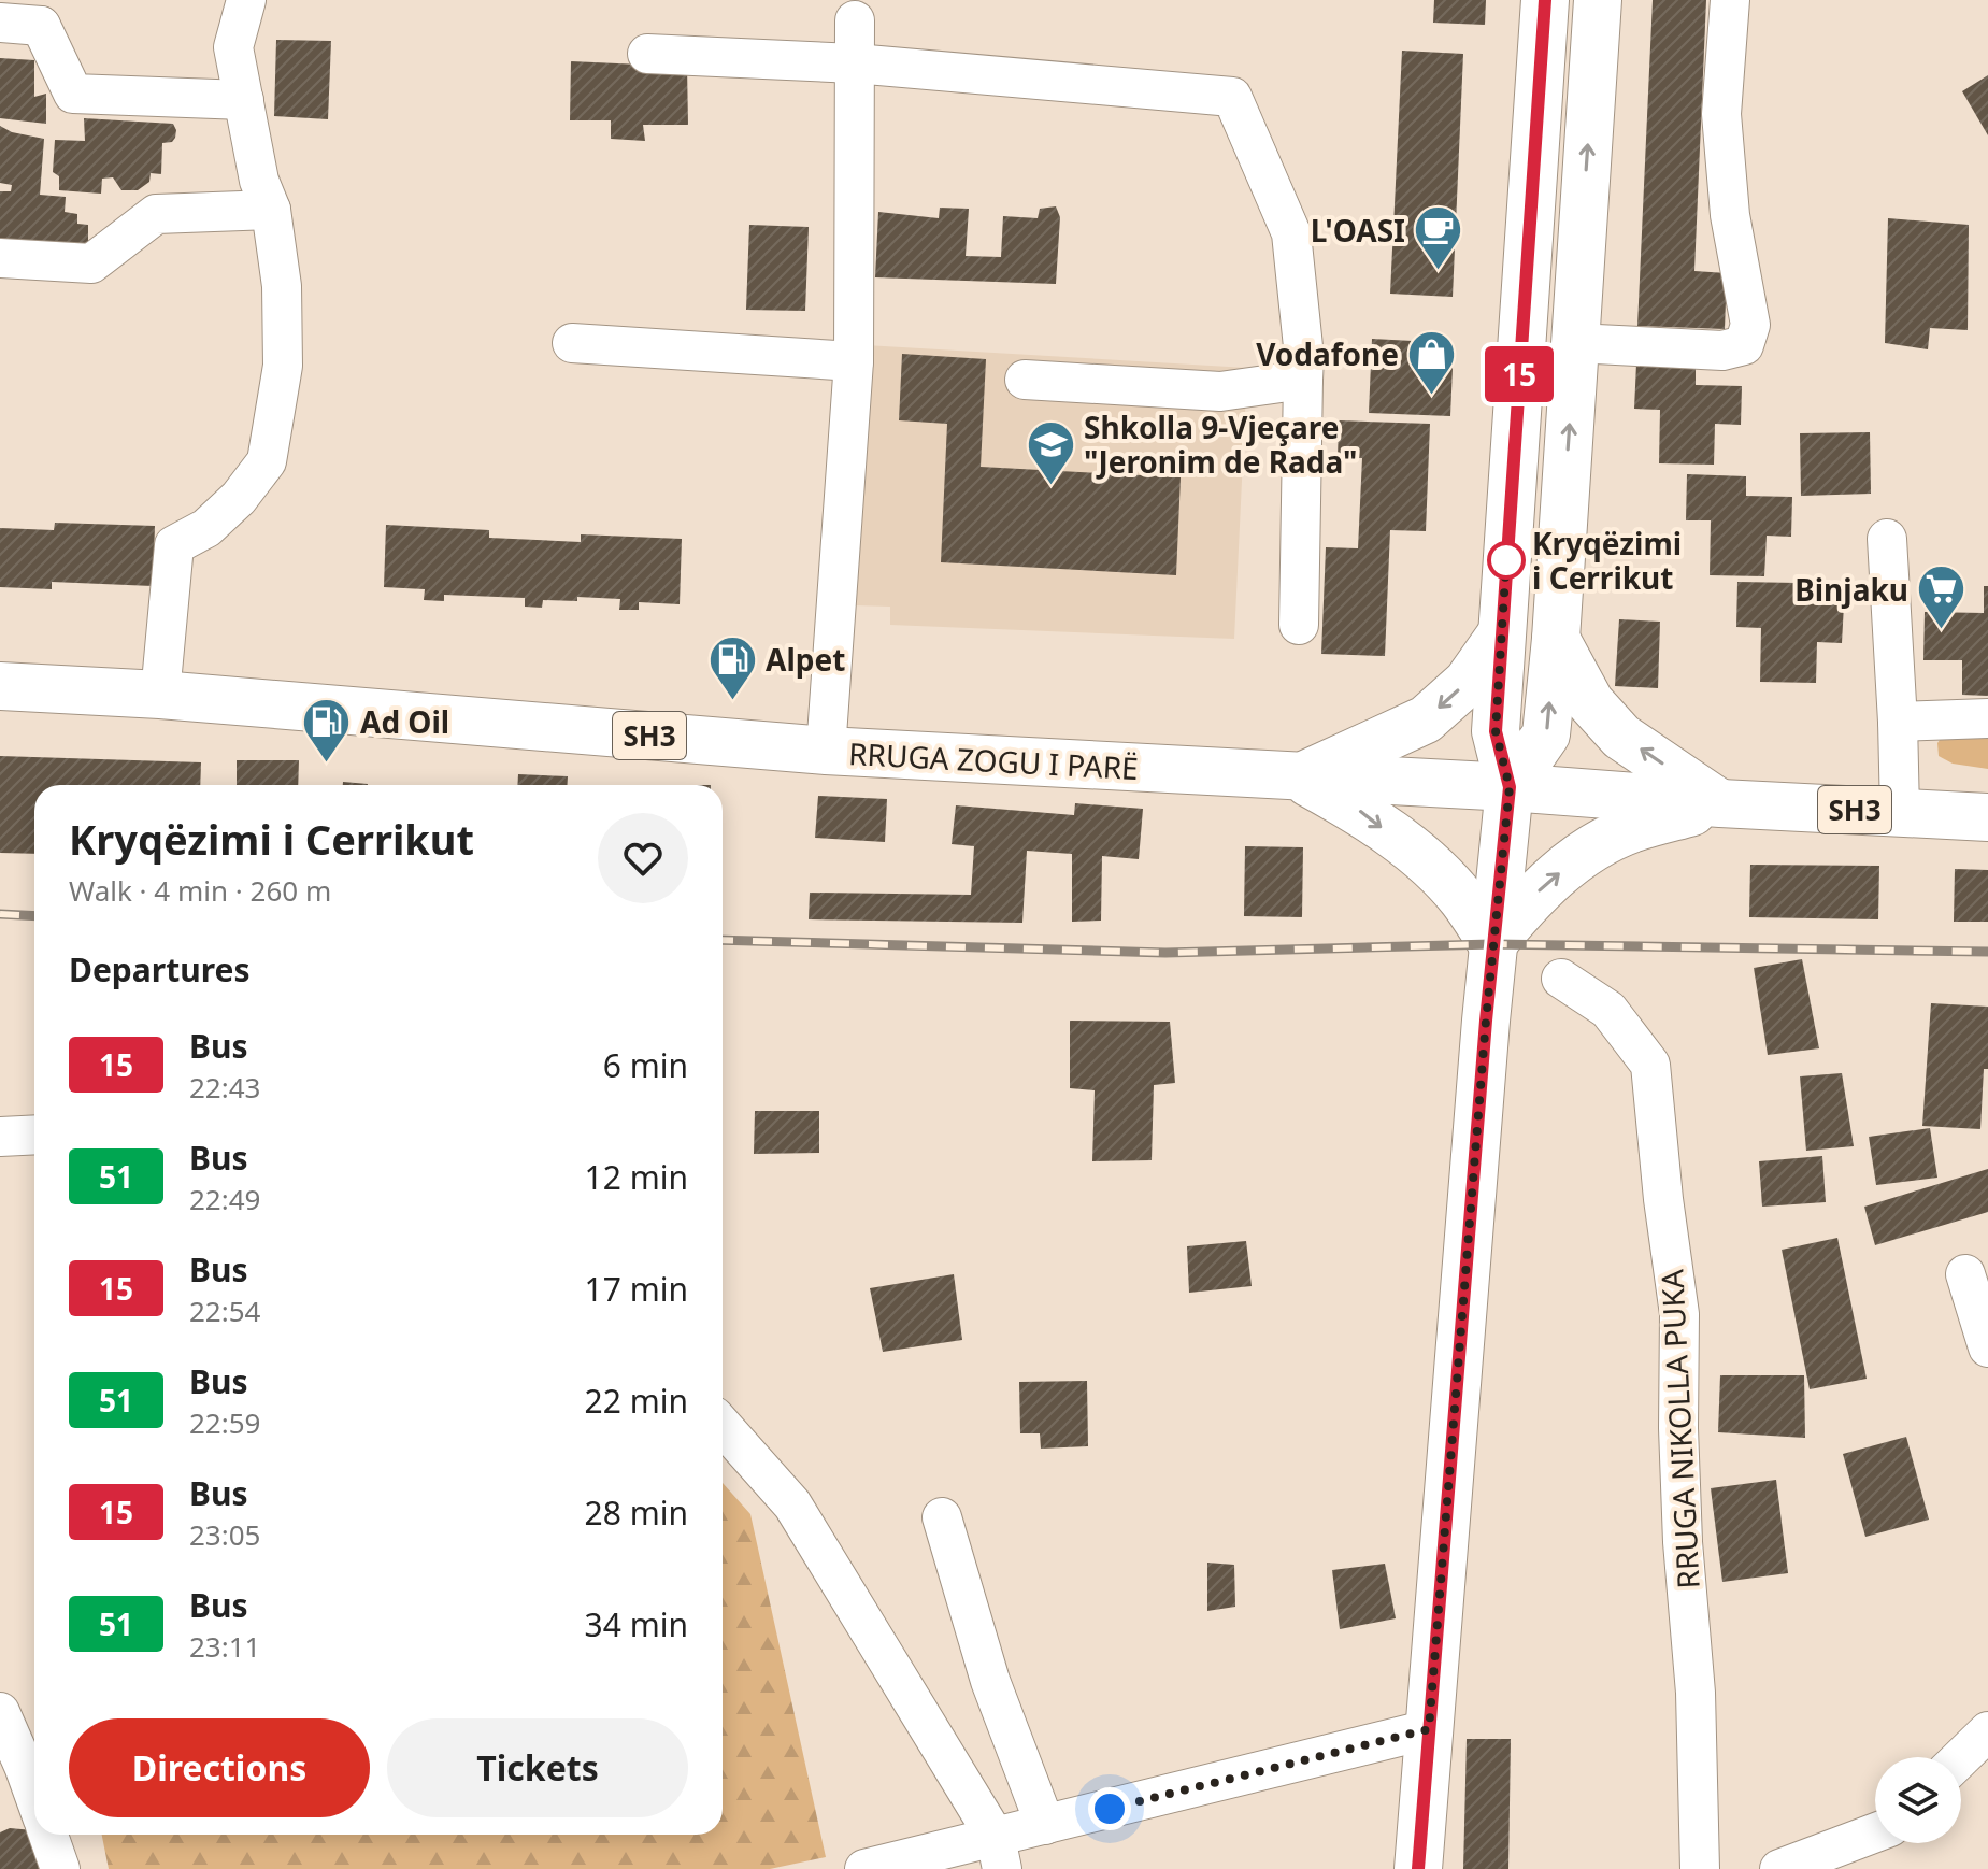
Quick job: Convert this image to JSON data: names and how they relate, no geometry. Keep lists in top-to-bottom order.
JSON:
{
  "streets": {
    "main road": ["SH3", "RRUGA ZOGU I PARË"],
    "street": ["RRUGA NIKOLLA PUKA"]
  },
  "places": {
    "cafe": ["L'OASI"],
    "shop": ["Vodafone"],
    "school or university": ["Shkolla 9-Vjeçare \"Jeronim de Rada\""],
    "other": ["Kryqëzimi i Cerrikut"],
    "supermarket": ["Binjaku"],
    "fuel station": ["Alpet", "Ad Oil"]
  },
  "lines": ["bus line 15"],
  "page": {
    "on_map": "15",
    "heading": [
      ["Kryqëzimi i Cerrikut", "Walk · 4 min · 260 m"],
      "Departures"
    ],
    "list": [
      {
        "mark": "15",
        "name": "Bus",
        "note": "22:43",
        "value": "6 min"
      },
      {
        "mark": "51",
        "name": "Bus",
        "note": "22:49",
        "value": "12 min"
      },
      {
        "mark": "15",
        "name": "Bus",
        "note": "22:54",
        "value": "17 min"
      },
      {
        "mark": "51",
        "name": "Bus",
        "note": "22:59",
        "value": "22 min"
      },
      {
        "mark": "15",
        "name": "Bus",
        "note": "23:05",
        "value": "28 min"
      },
      {
        "mark": "51",
        "name": "Bus",
        "note": "23:11",
        "value": "34 min"
      }
    ],
    "buttons": ["Directions", "Tickets"]
  }
}
